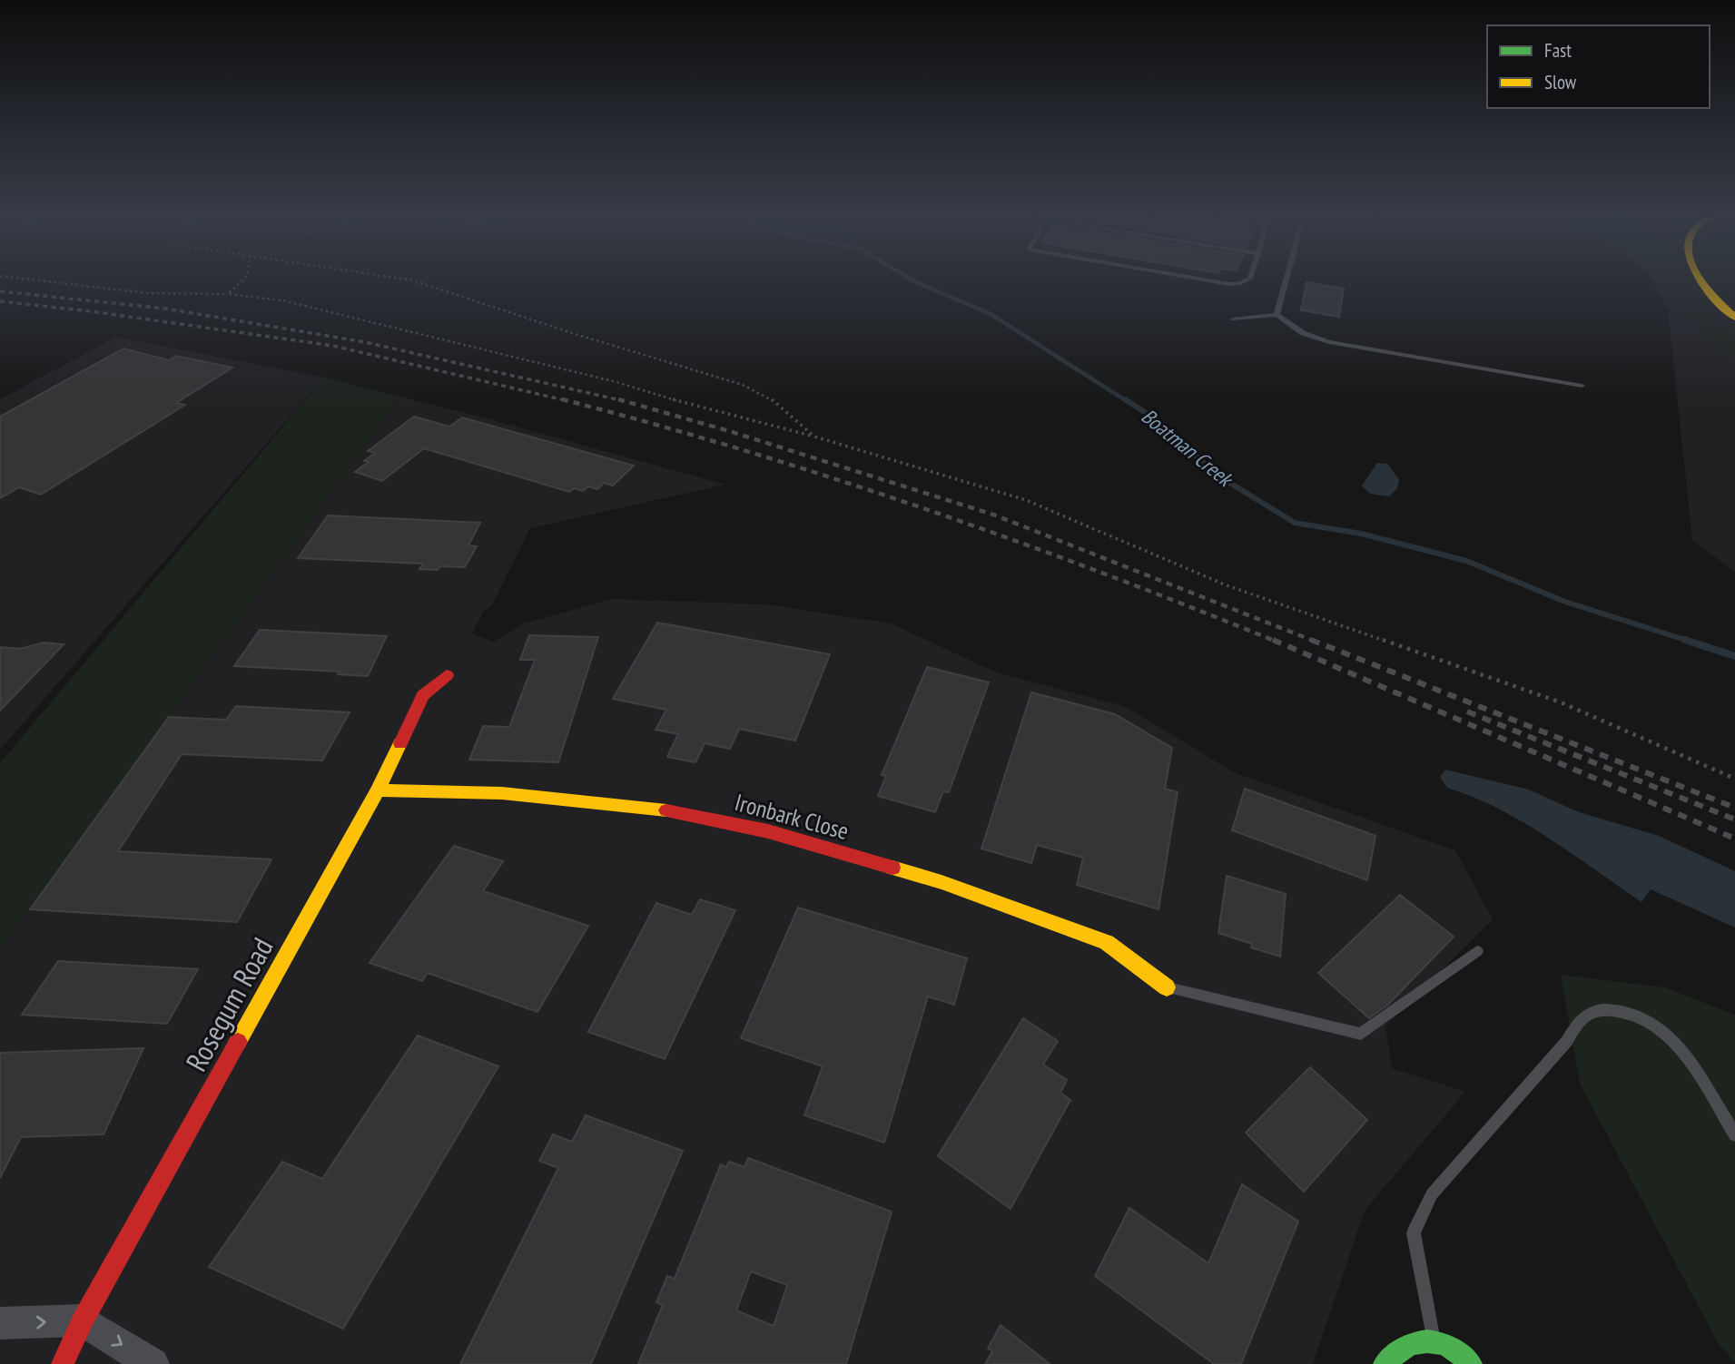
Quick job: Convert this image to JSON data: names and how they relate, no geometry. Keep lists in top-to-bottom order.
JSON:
{
  "streets": {
    "street": ["Ironbark Close", "Rosegum Road"]
  },
  "crossings": [
    ["Ironbark Close", "Rosegum Road"]
  ],
  "water": ["Boatman Creek"],
  "legend": ["Fast", "Slow"]
}
